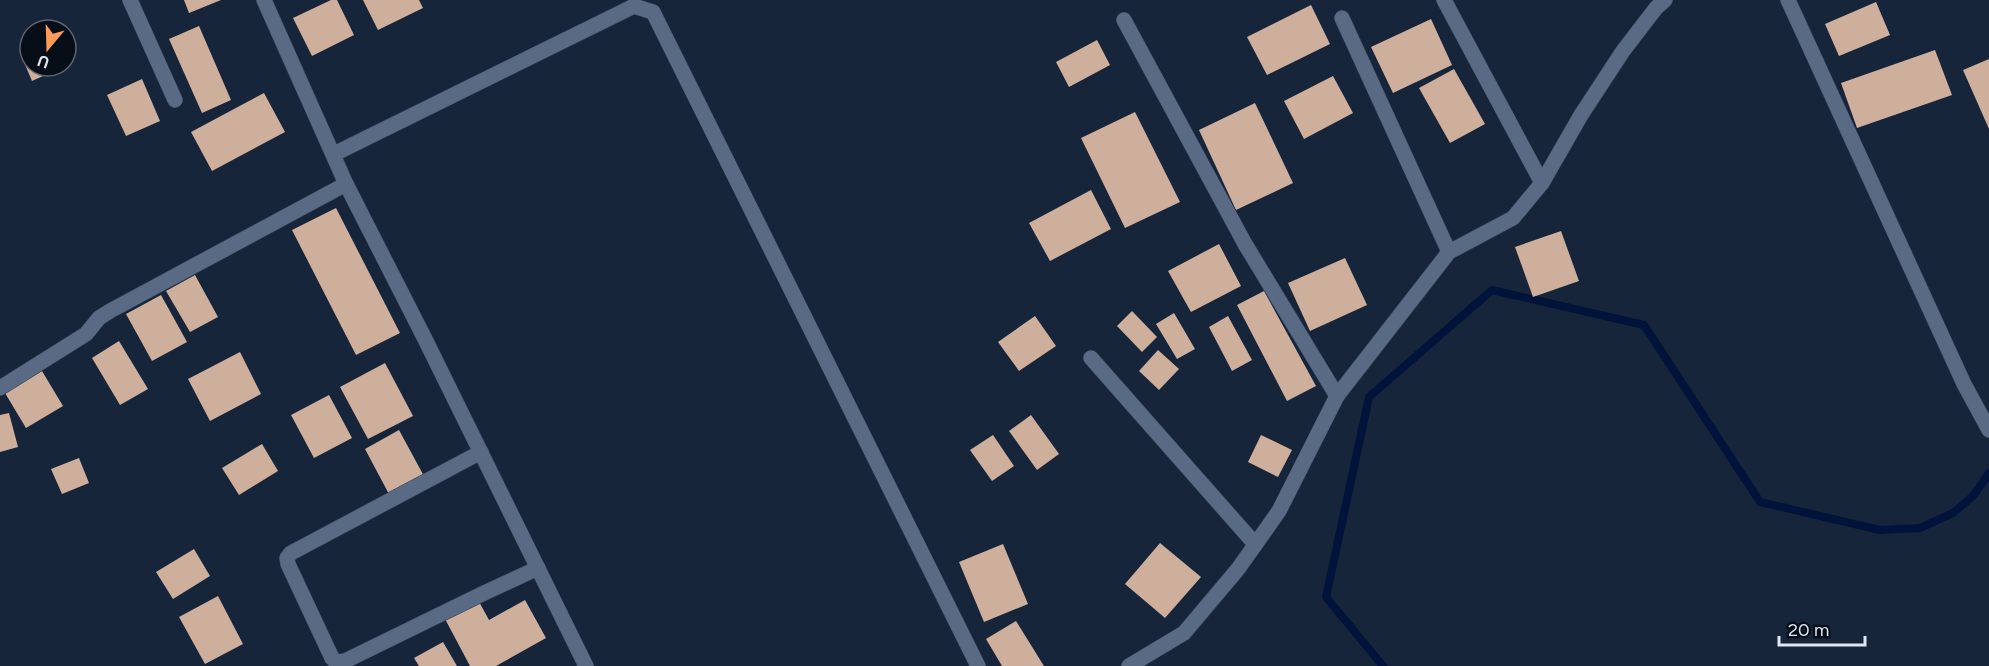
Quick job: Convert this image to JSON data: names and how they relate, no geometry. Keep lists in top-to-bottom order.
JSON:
{
  "scale_bar": "20 m",
  "north": "bottom"
}
